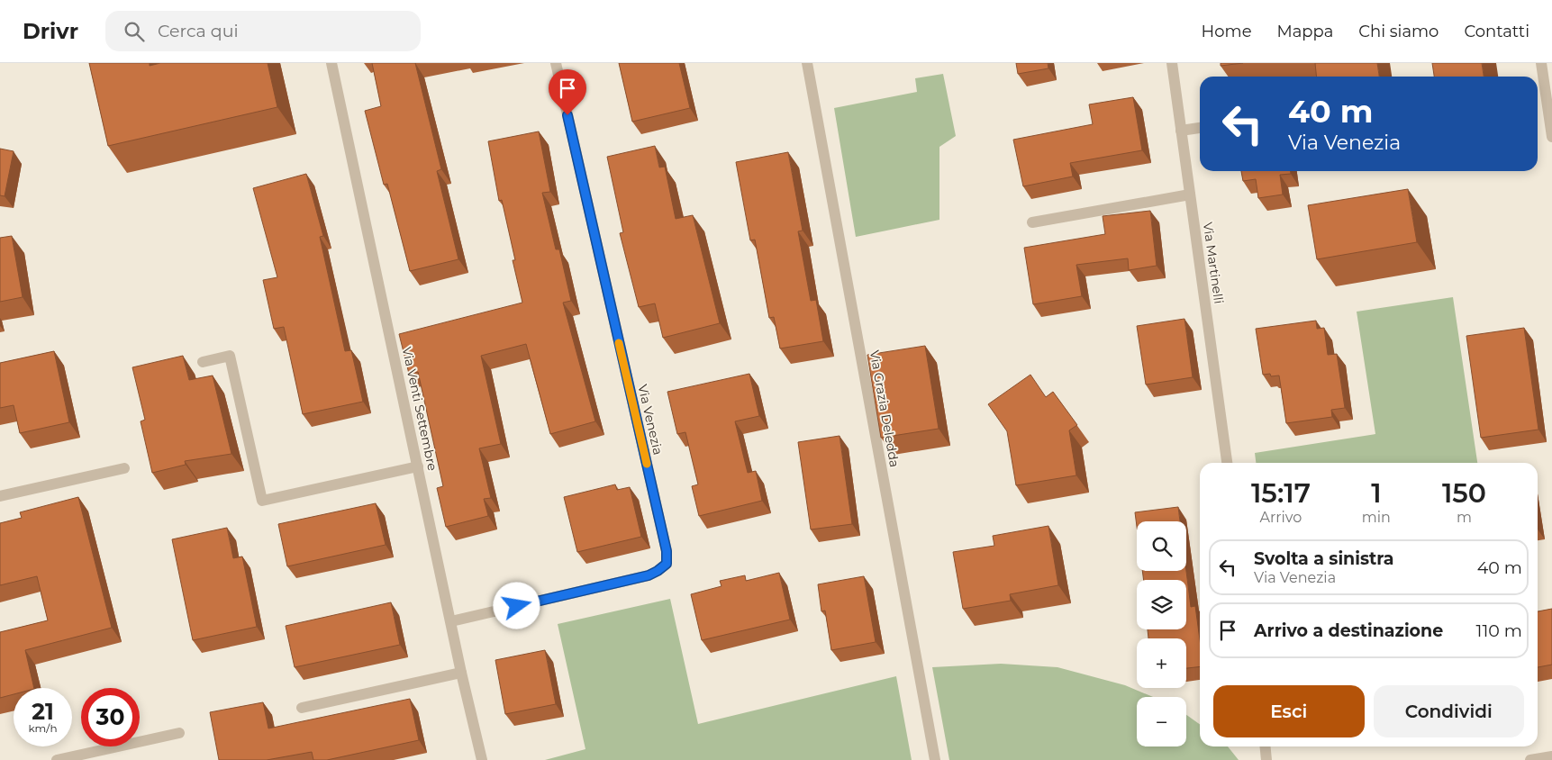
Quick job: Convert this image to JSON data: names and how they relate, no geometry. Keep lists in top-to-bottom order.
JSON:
{
  "streets": {
    "street": [
      "Via Martinelli",
      "Via Venti Settembre",
      "Via Grazia Deledda",
      "Via Venezia"
    ]
  },
  "crossings": [
    ["Via Venti Settembre", "Via Venezia"]
  ],
  "page": {
    "header": "Drivr",
    "search": "Cerca qui",
    "nav": [
      "Home",
      "Mappa",
      "Chi siamo",
      "Contatti"
    ],
    "turn": ["40 m", "Via Venezia"],
    "eta": [
      "15:17",
      "Arrivo",
      "1",
      "min",
      "150",
      "m"
    ],
    "map_buttons": ["+", "−"],
    "list": [
      {
        "name": "Svolta a sinistra",
        "note": "Via Venezia",
        "value": "40 m"
      },
      {
        "name": "Arrivo a destinazione",
        "value": "110 m"
      }
    ],
    "buttons": ["Esci", "Condividi"],
    "speed": "21 km/h",
    "limit": "30"
  }
}
